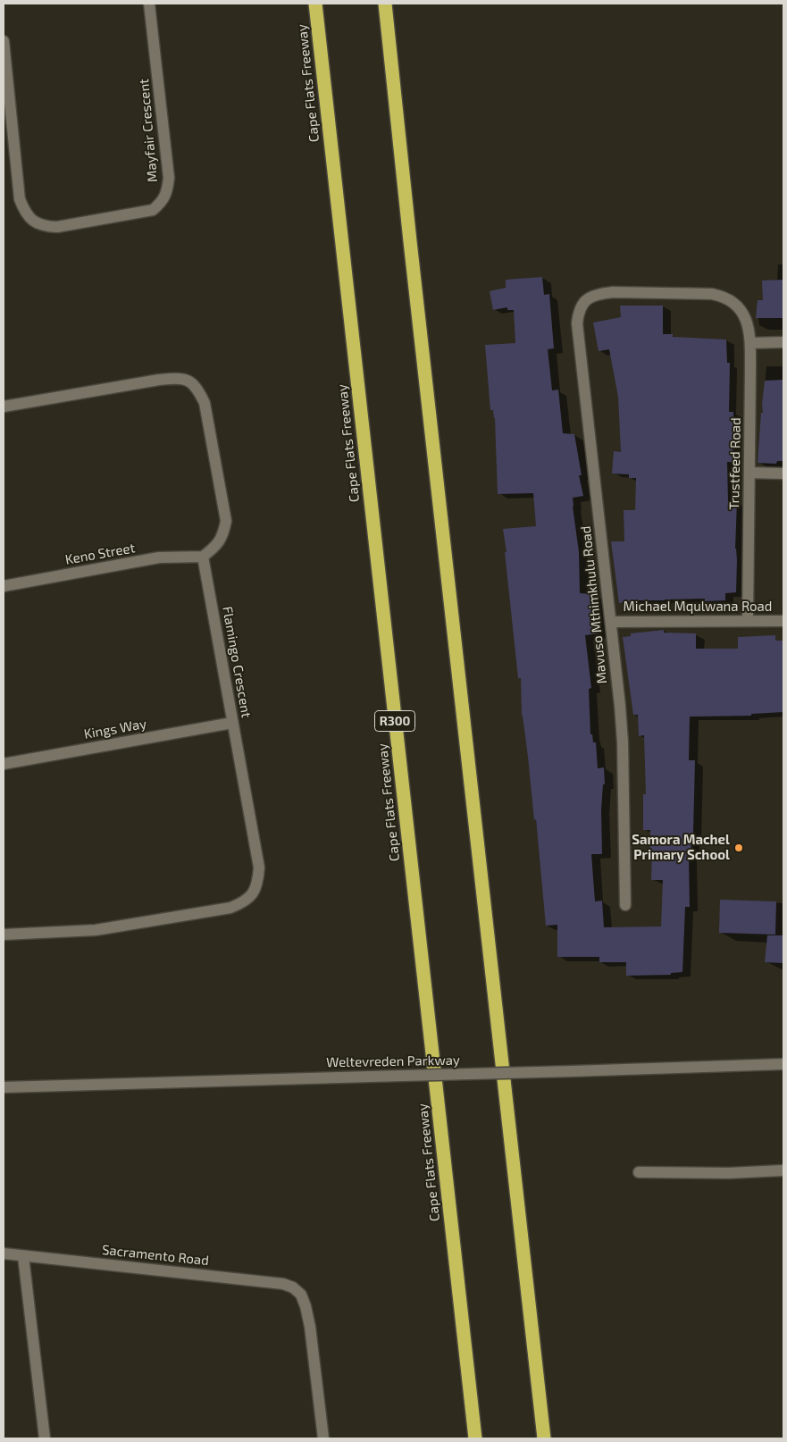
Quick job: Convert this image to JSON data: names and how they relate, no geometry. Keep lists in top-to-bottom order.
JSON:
{
  "streets": {
    "highway": ["Cape Flats Freeway", "R300"],
    "street": [
      "Mayfair Crescent",
      "Trustfeed Road",
      "Keno Street",
      "Mavuso Mthimkhulu Road",
      "Michael Mqulwana Road",
      "Flamingo Crescent",
      "Kings Way",
      "Weltevreden Parkway",
      "Sacramento Road"
    ]
  },
  "crossings": [
    ["Trustfeed Road", "Mavuso Mthimkhulu Road"],
    ["Trustfeed Road", "Michael Mqulwana Road"],
    ["Keno Street", "Flamingo Crescent"],
    ["Mavuso Mthimkhulu Road", "Michael Mqulwana Road"],
    ["Flamingo Crescent", "Kings Way"]
  ],
  "places": ["Samora Machel Primary School"]
}
